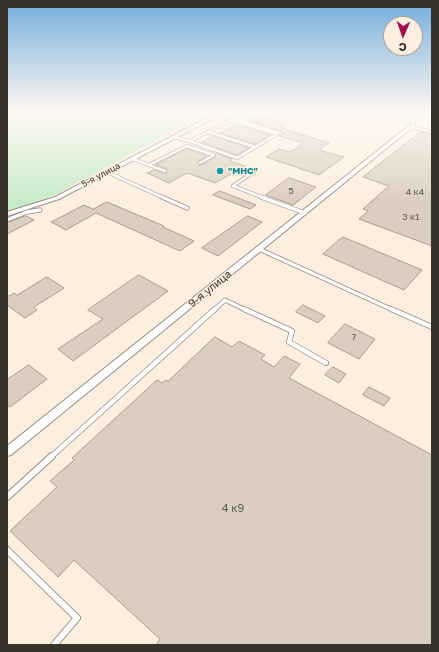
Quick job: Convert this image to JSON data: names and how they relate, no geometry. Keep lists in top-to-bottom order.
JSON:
{
  "streets": {
    "street": ["5-я улица", "9-я улица"]
  },
  "places": ["\"МНС\""],
  "house_numbers": [
    "5",
    "4 к4",
    "3 к1",
    "7",
    "4 к9"
  ],
  "north": "bottom"
}
